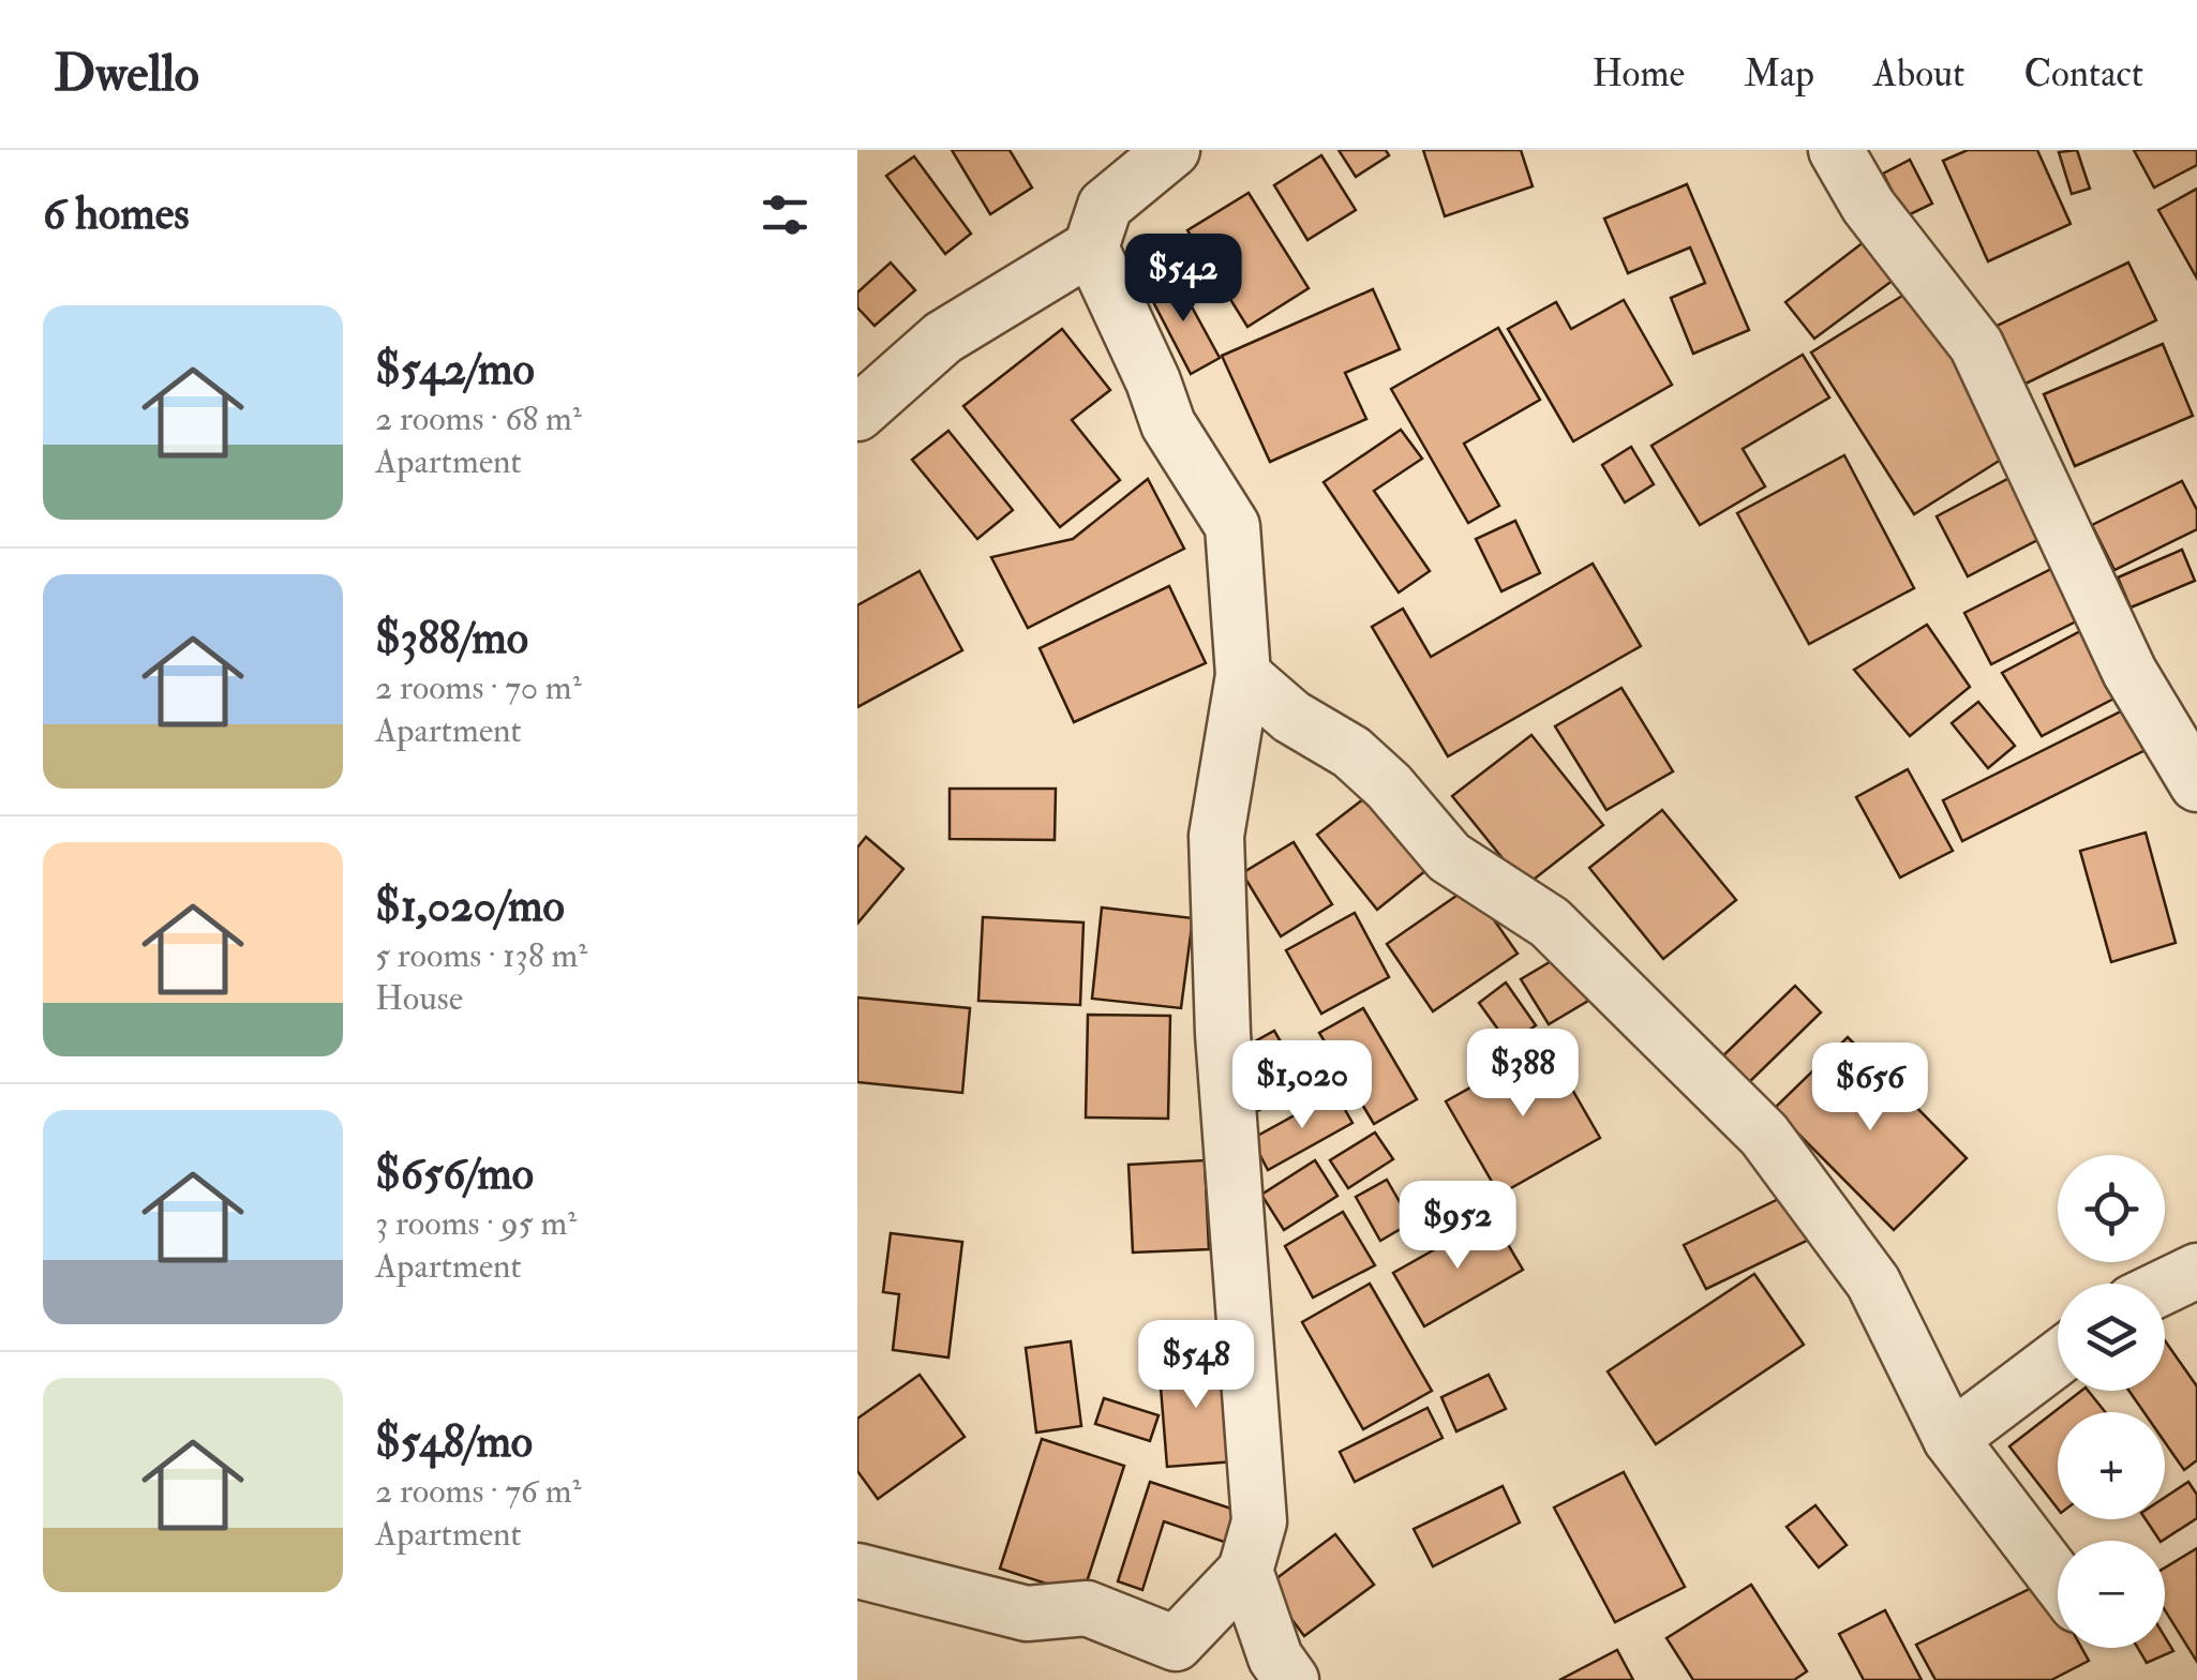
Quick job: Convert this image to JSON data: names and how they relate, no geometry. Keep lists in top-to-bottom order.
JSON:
{
  "page": {
    "header": "Dwello",
    "nav": [
      "Home",
      "Map",
      "About",
      "Contact"
    ],
    "heading": "6 homes",
    "price": [
      "$542",
      "$388",
      "$1,020",
      "$656",
      "$952",
      "$548"
    ],
    "list": [
      {
        "name": "$542/mo",
        "note": "2 rooms · 68 m² · Apartment"
      },
      {
        "name": "$388/mo",
        "note": "2 rooms · 70 m² · Apartment"
      },
      {
        "name": "$1,020/mo",
        "note": "5 rooms · 138 m² · House"
      },
      {
        "name": "$656/mo",
        "note": "3 rooms · 95 m² · Apartment"
      },
      {
        "name": "$548/mo",
        "note": "2 rooms · 76 m² · Apartment"
      }
    ],
    "map_buttons": ["+", "−"]
  }
}
